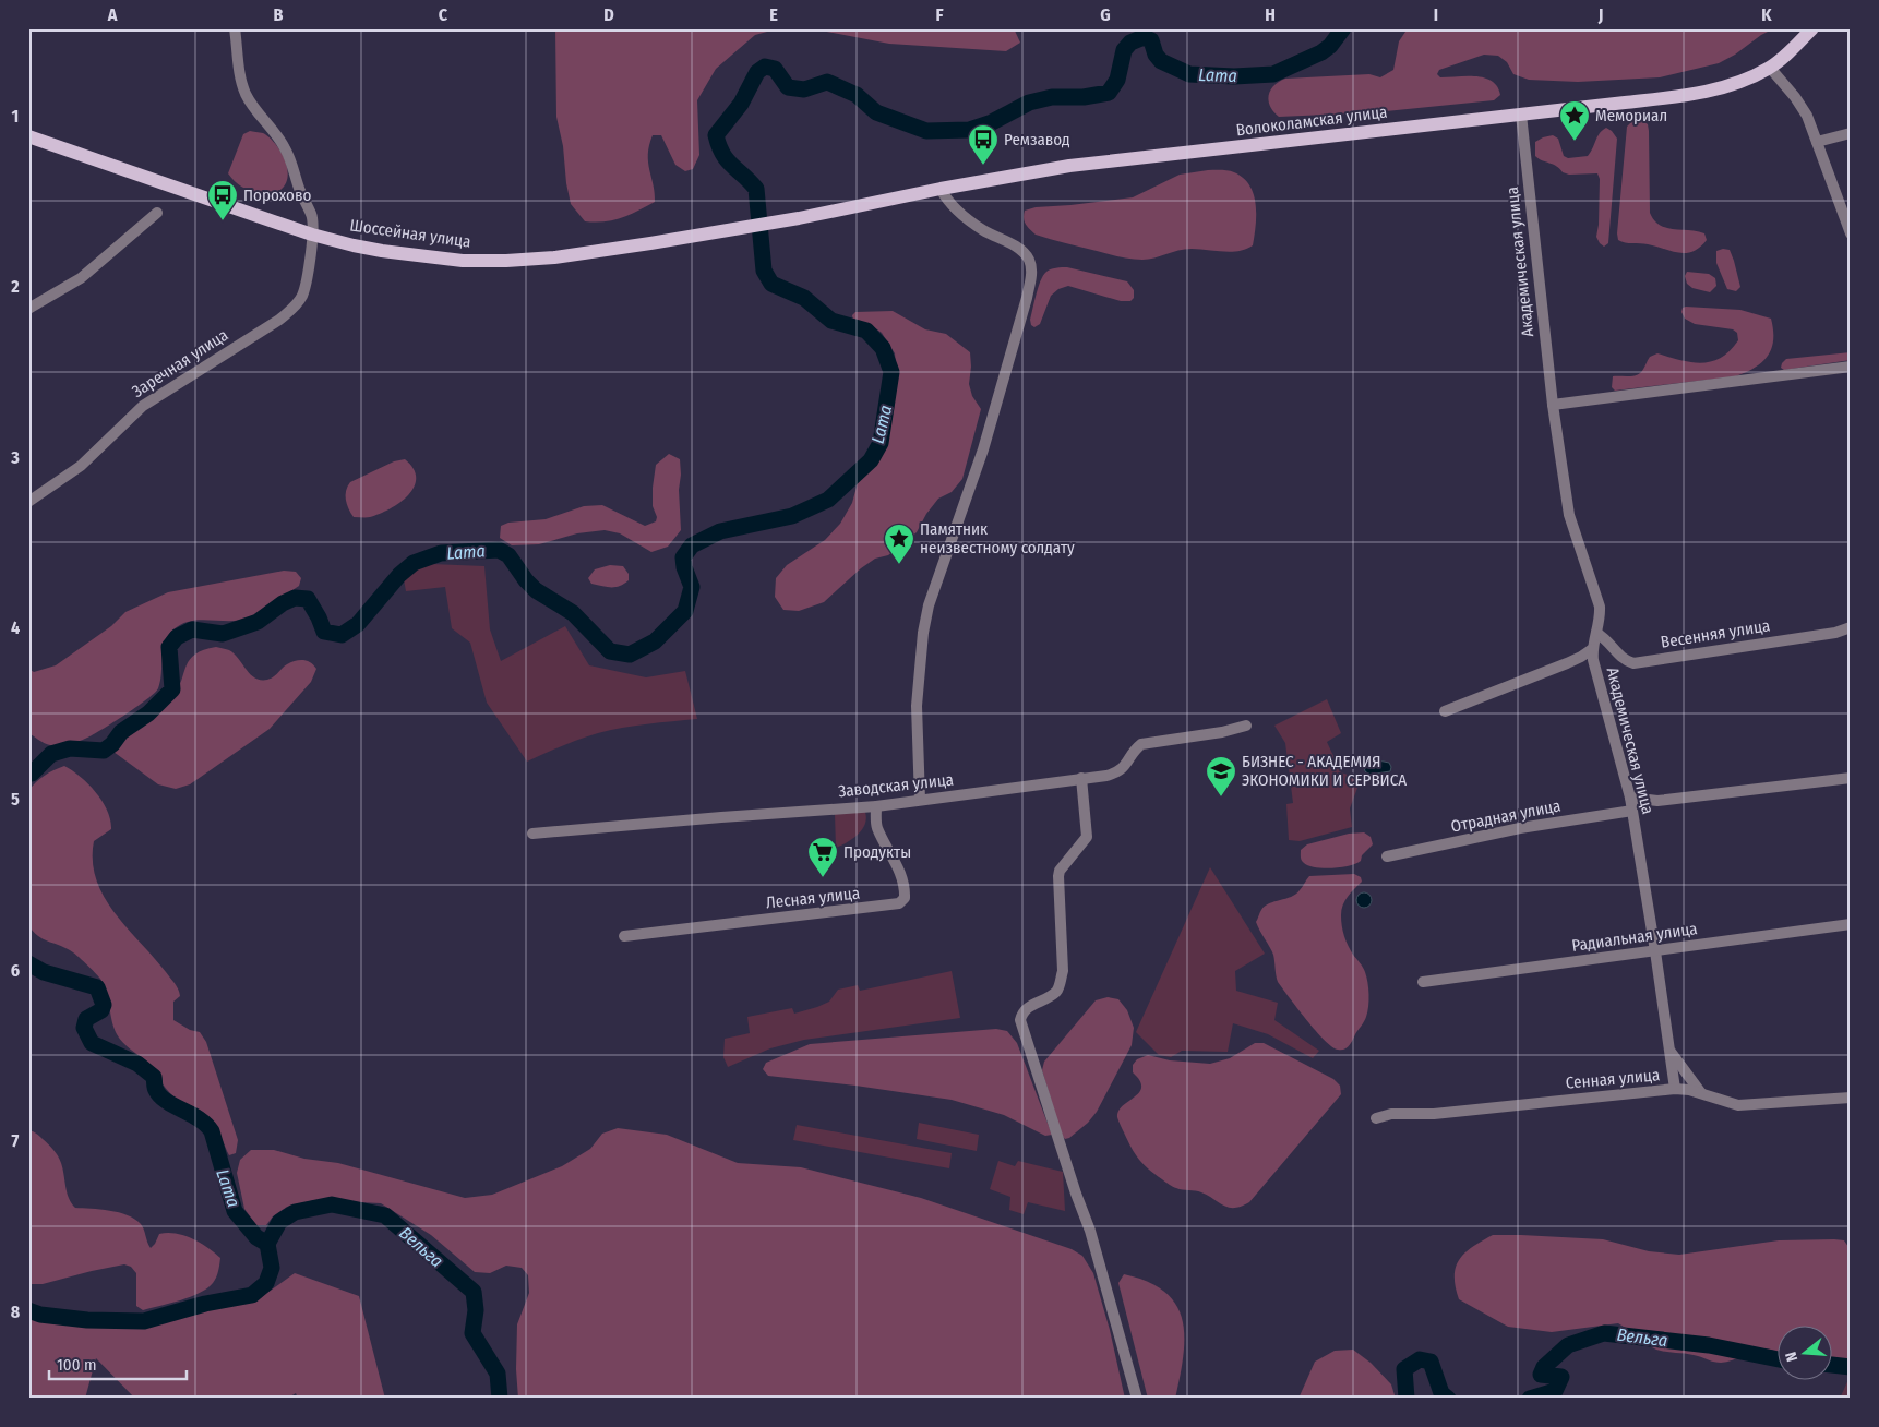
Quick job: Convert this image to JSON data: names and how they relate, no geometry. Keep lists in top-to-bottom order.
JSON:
{
  "streets": {
    "main road": ["Волоколамская улица", "Шоссейная улица"],
    "street": [
      "Академическая улица",
      "Заречная улица",
      "Весенняя улица",
      "Заводская улица",
      "Отрадная улица",
      "Лесная улица",
      "Радиальная улица",
      "Сенная улица"
    ]
  },
  "crossings": [
    ["Волоколамская улица", "Шоссейная улица"],
    ["Волоколамская улица", "Академическая улица"],
    ["Шоссейная улица", "Заречная улица"],
    ["Академическая улица", "Весенняя улица"],
    ["Академическая улица", "Отрадная улица"],
    ["Академическая улица", "Радиальная улица"],
    ["Академическая улица", "Сенная улица"],
    ["Заводская улица", "Лесная улица"]
  ],
  "water": ["Lama", "Вельга"],
  "places": {
    "place": ["Мемориал", "Памятник неизвестному солдату"],
    "bus stop": ["Ремзавод", "Порохово"],
    "school or university": ["БИЗНЕС - АКАДЕМИЯ ЭКОНОМИКИ И СЕРВИСА"],
    "supermarket": ["Продукты"]
  },
  "scale_bar": "100 m",
  "north": "left",
  "grid": {
    "columns": [
      "A",
      "B",
      "C",
      "D",
      "E",
      "F",
      "G",
      "H",
      "I",
      "J",
      "K"
    ],
    "rows": [
      "1",
      "2",
      "3",
      "4",
      "5",
      "6",
      "7",
      "8"
    ]
  }
}
